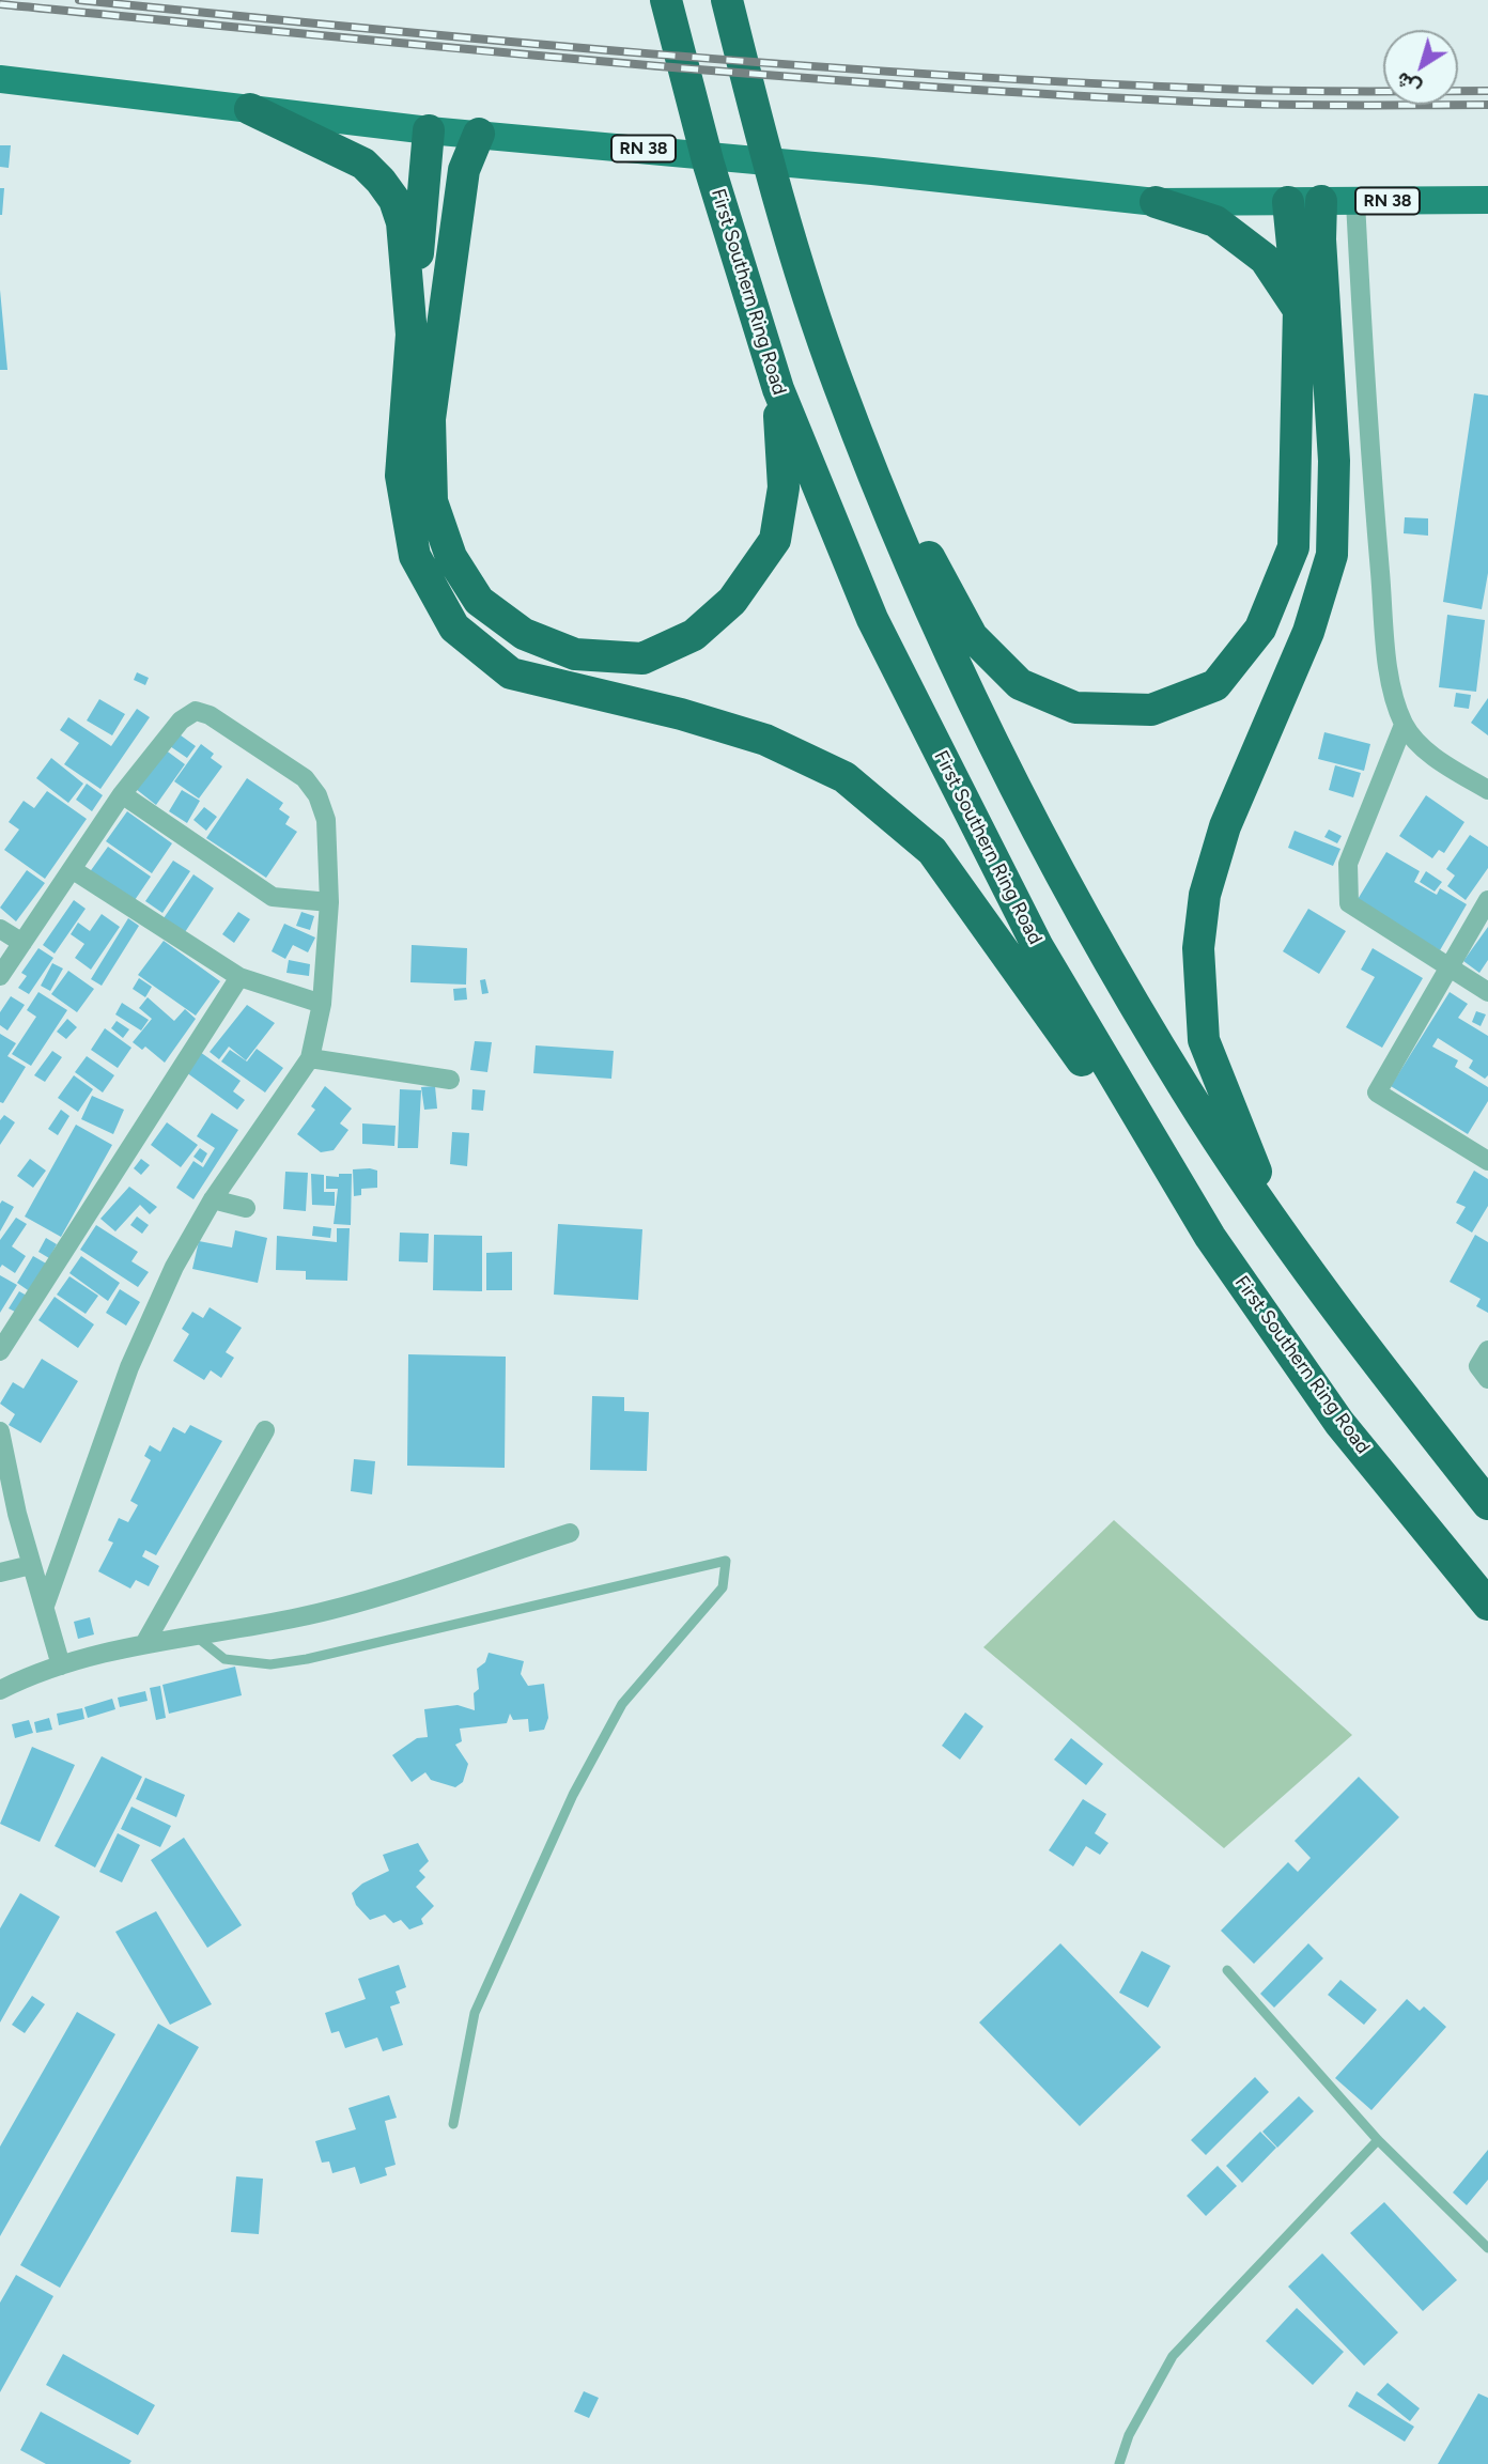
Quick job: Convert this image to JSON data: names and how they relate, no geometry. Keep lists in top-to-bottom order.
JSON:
{
  "streets": {
    "highway": ["First Southern Ring Road"],
    "main road": ["RN 38"]
  },
  "north": "bottom left"
}
